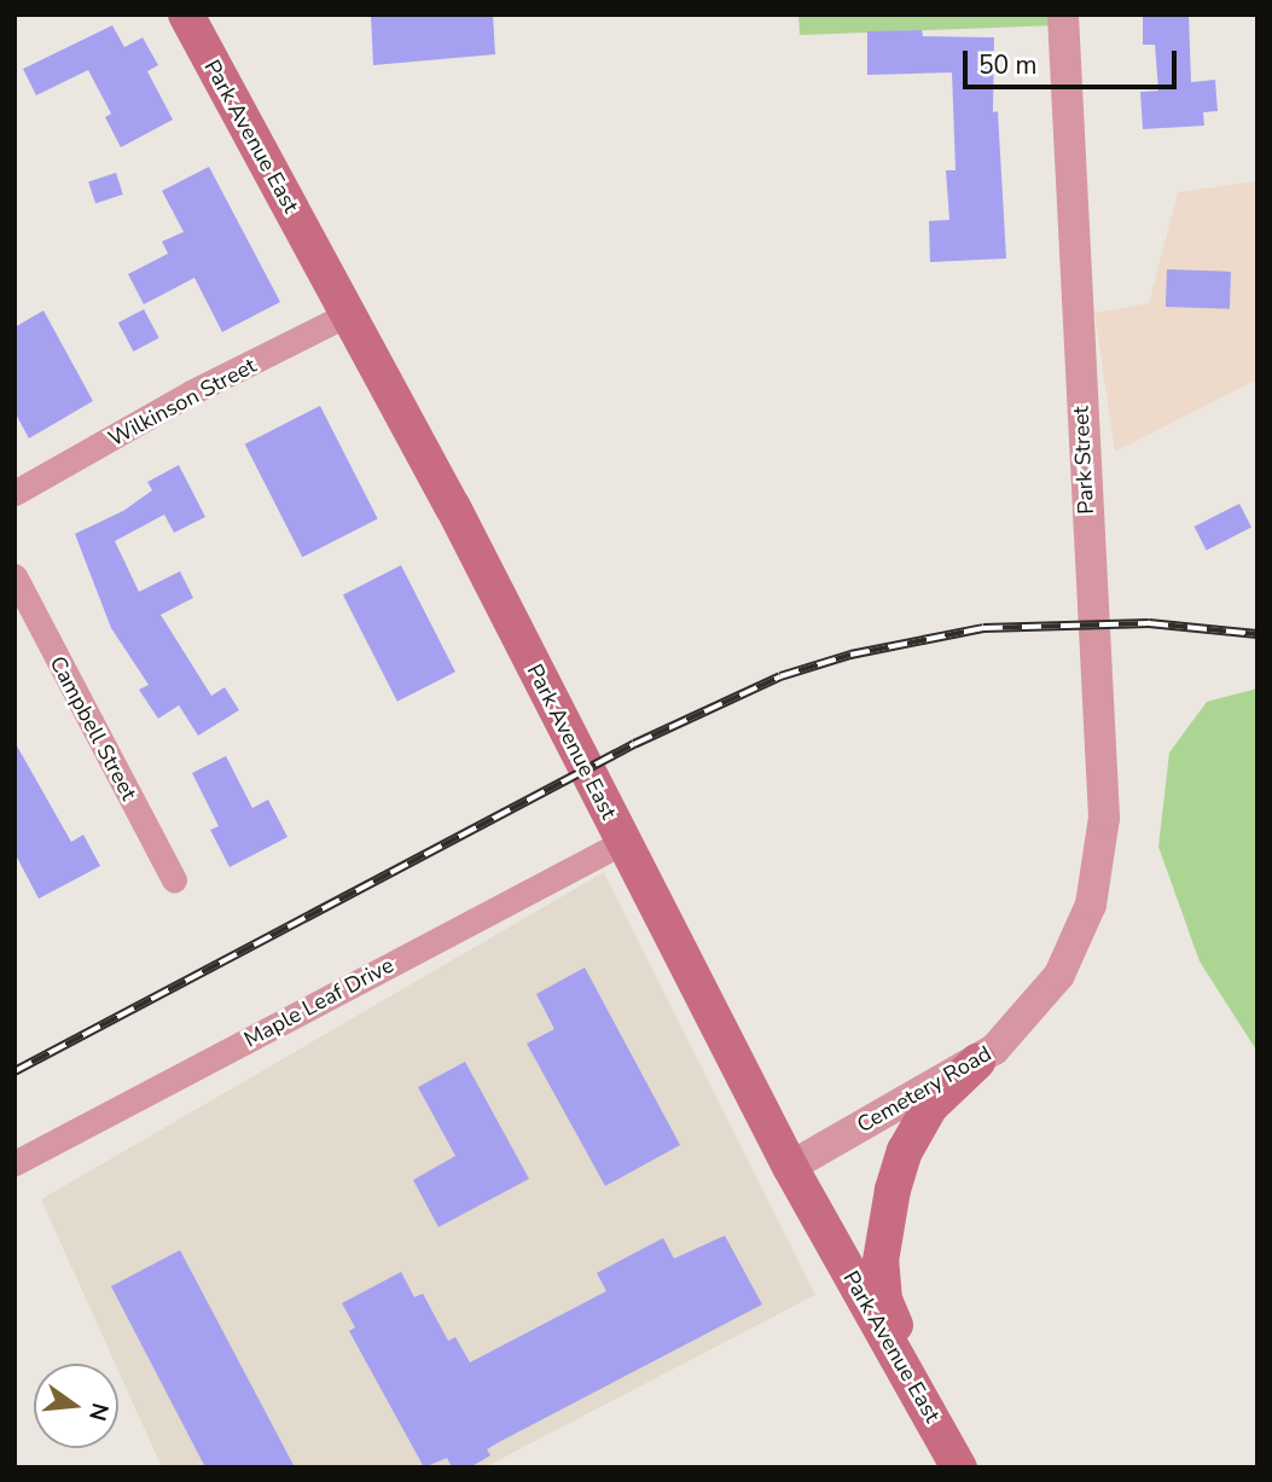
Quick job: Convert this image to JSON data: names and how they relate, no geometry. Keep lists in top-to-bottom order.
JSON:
{
  "streets": {
    "main road": ["Park Avenue East"],
    "street": [
      "Wilkinson Street",
      "Park Street",
      "Campbell Street",
      "Maple Leaf Drive",
      "Cemetery Road"
    ]
  },
  "crossings": [
    ["Park Avenue East", "Wilkinson Street"],
    ["Park Avenue East", "Maple Leaf Drive"],
    ["Park Avenue East", "Cemetery Road"],
    ["Park Street", "Cemetery Road"]
  ],
  "scale_bar": "50 m",
  "north": "right"
}
